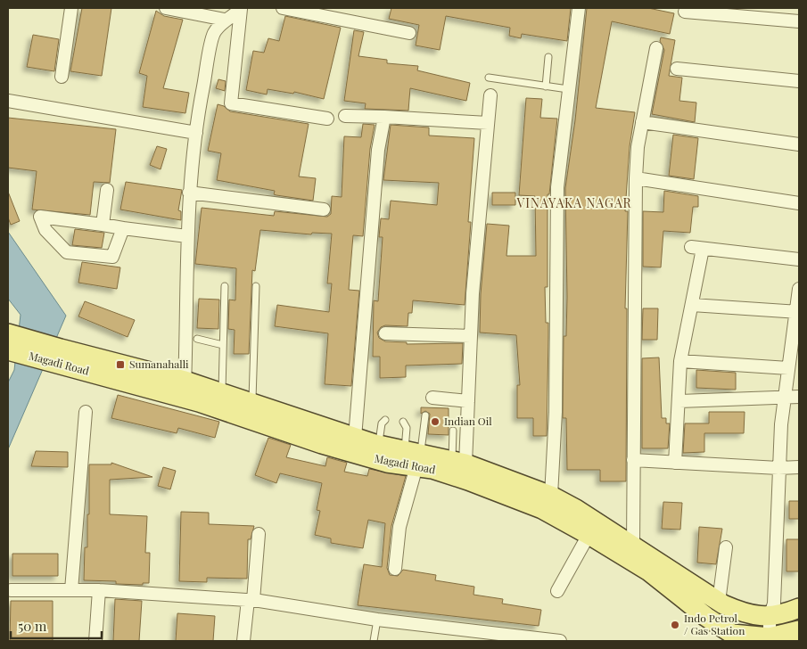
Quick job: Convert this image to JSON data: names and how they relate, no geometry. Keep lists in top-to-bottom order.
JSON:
{
  "streets": {
    "main road": ["Magadi Road"]
  },
  "districts": ["VINAYAKA NAGAR"],
  "places": {
    "transit": ["Sumanahalli"],
    "other": ["Indian Oil", "Indo Petrol / Gas Station"]
  },
  "scale_bar": "50 m"
}
